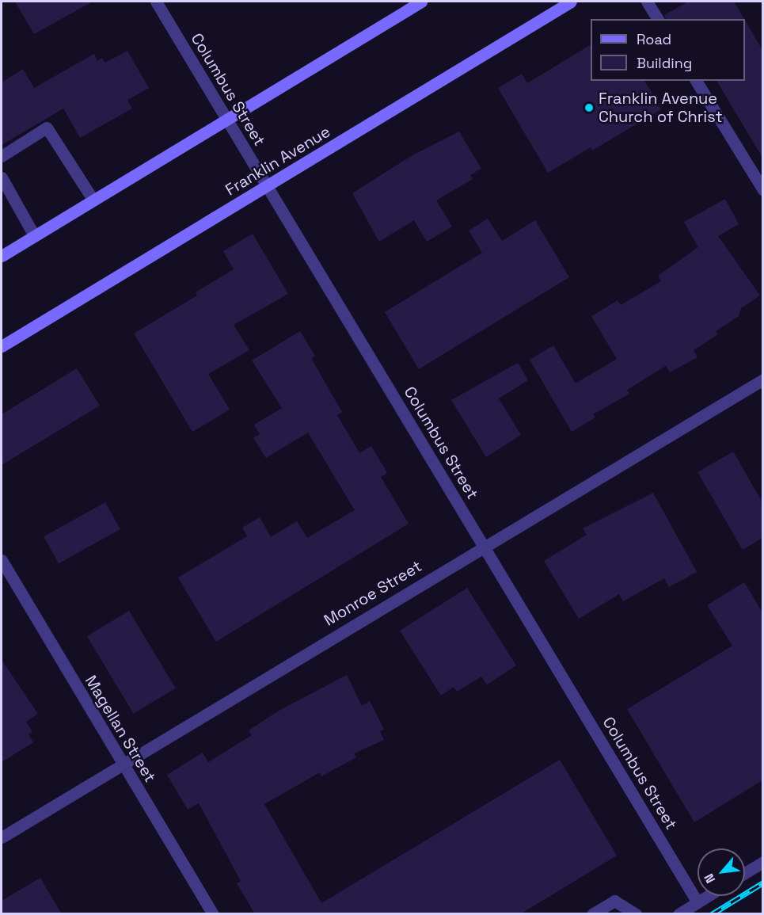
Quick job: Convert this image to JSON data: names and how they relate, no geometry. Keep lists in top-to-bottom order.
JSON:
{
  "streets": {
    "main road": ["Franklin Avenue"],
    "street": ["Columbus Street", "Monroe Street", "Magellan Street"]
  },
  "crossings": [
    ["Columbus Street", "Franklin Avenue"],
    ["Columbus Street", "Monroe Street"],
    ["Monroe Street", "Magellan Street"]
  ],
  "places": ["Franklin Avenue Church of Christ"],
  "legend": ["Road", "Building"],
  "north": "bottom left"
}
